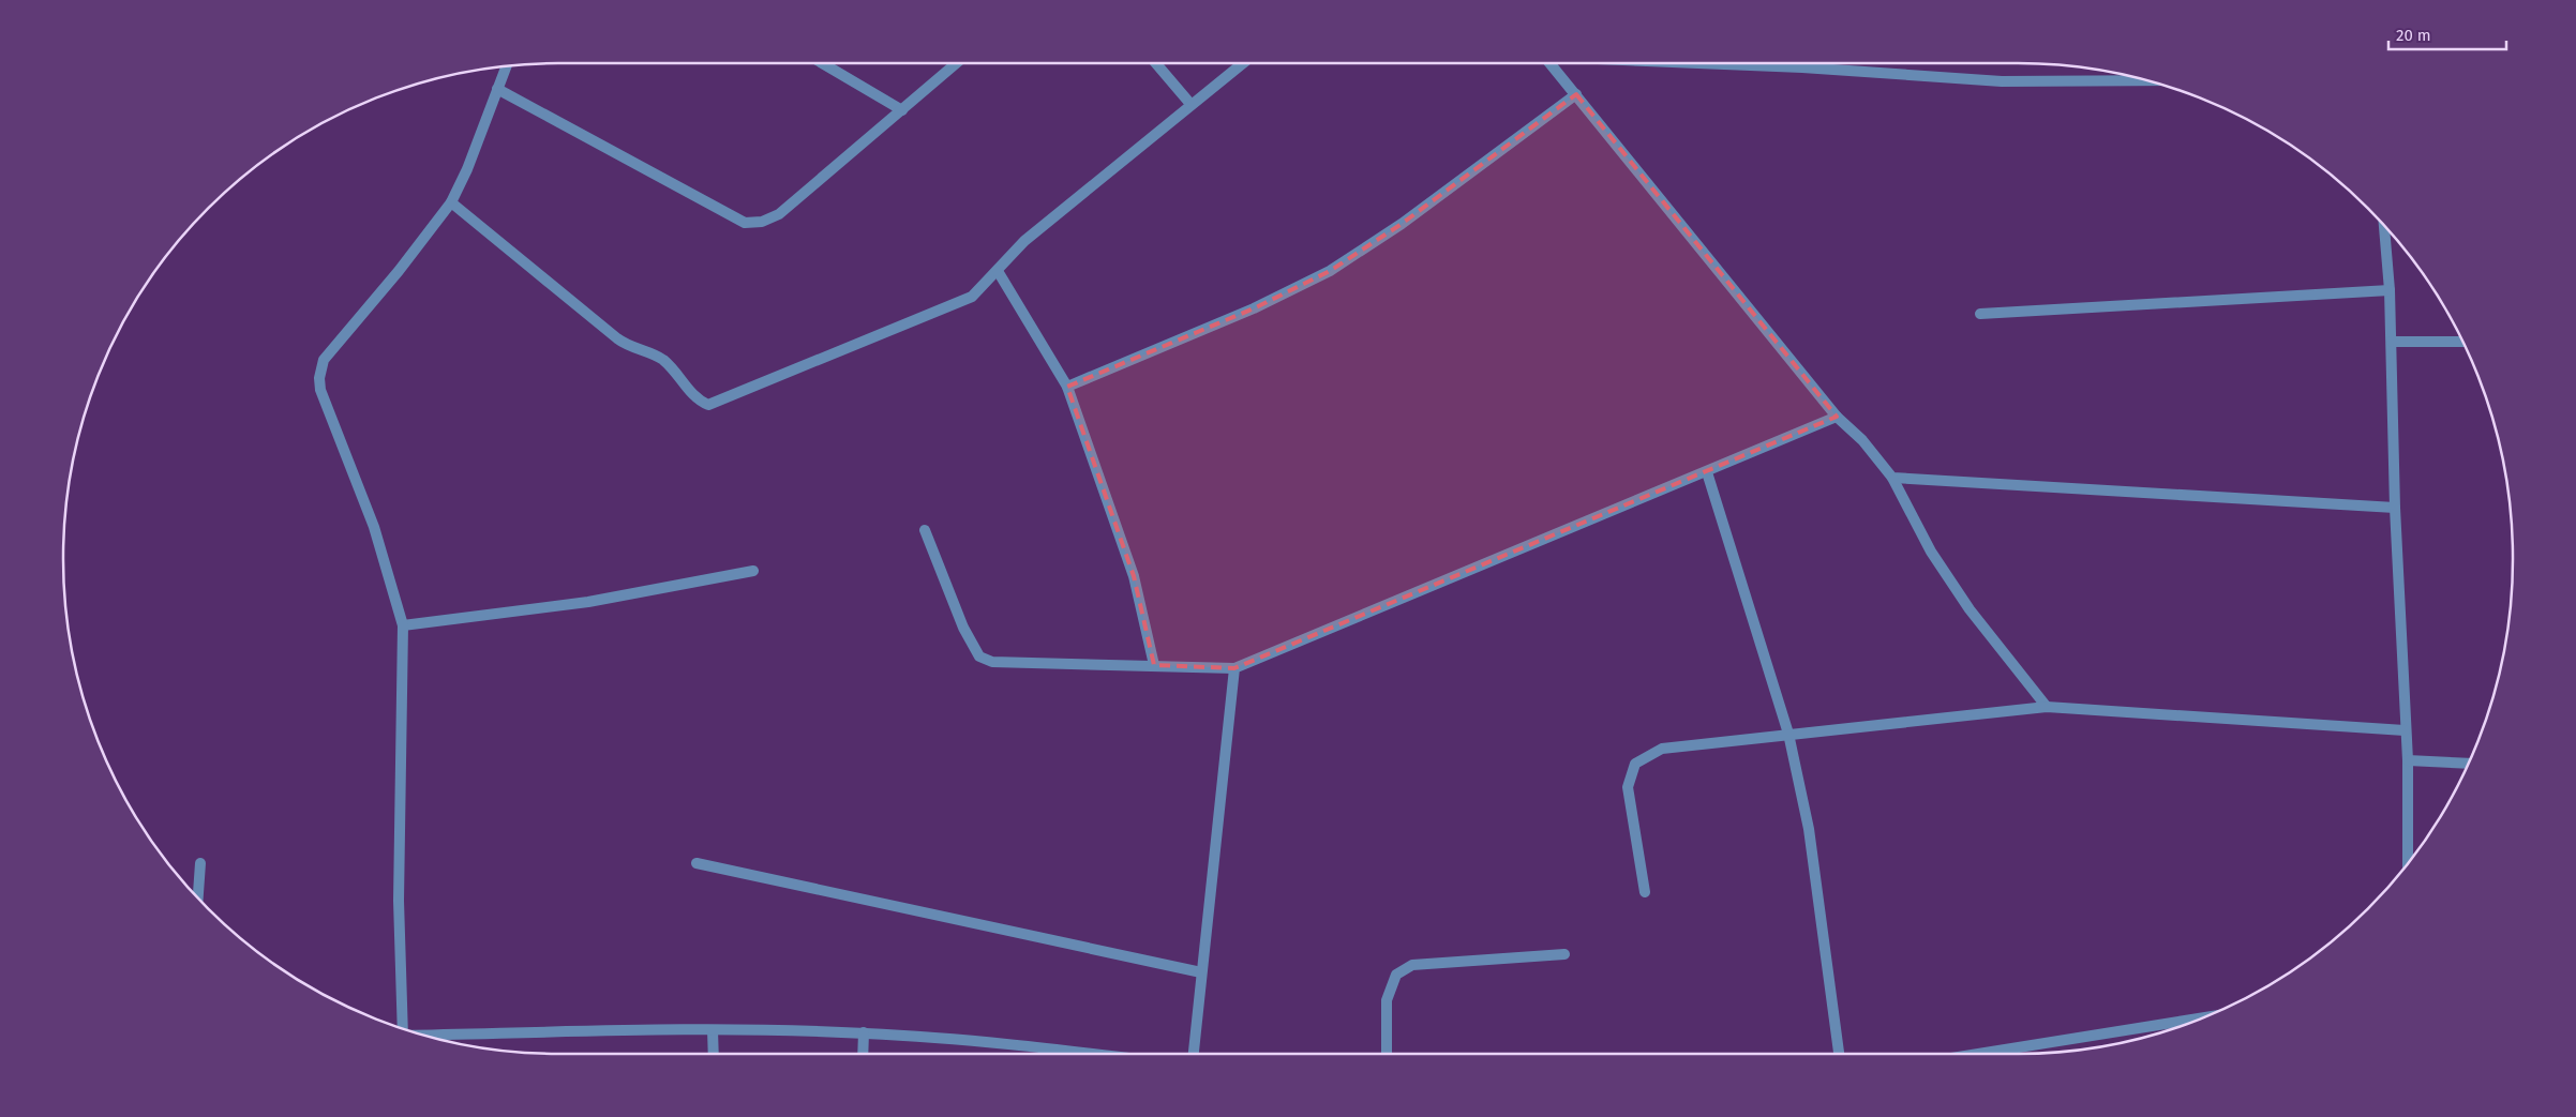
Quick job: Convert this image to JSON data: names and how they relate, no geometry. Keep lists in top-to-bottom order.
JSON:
{
  "scale_bar": "20 m"
}
